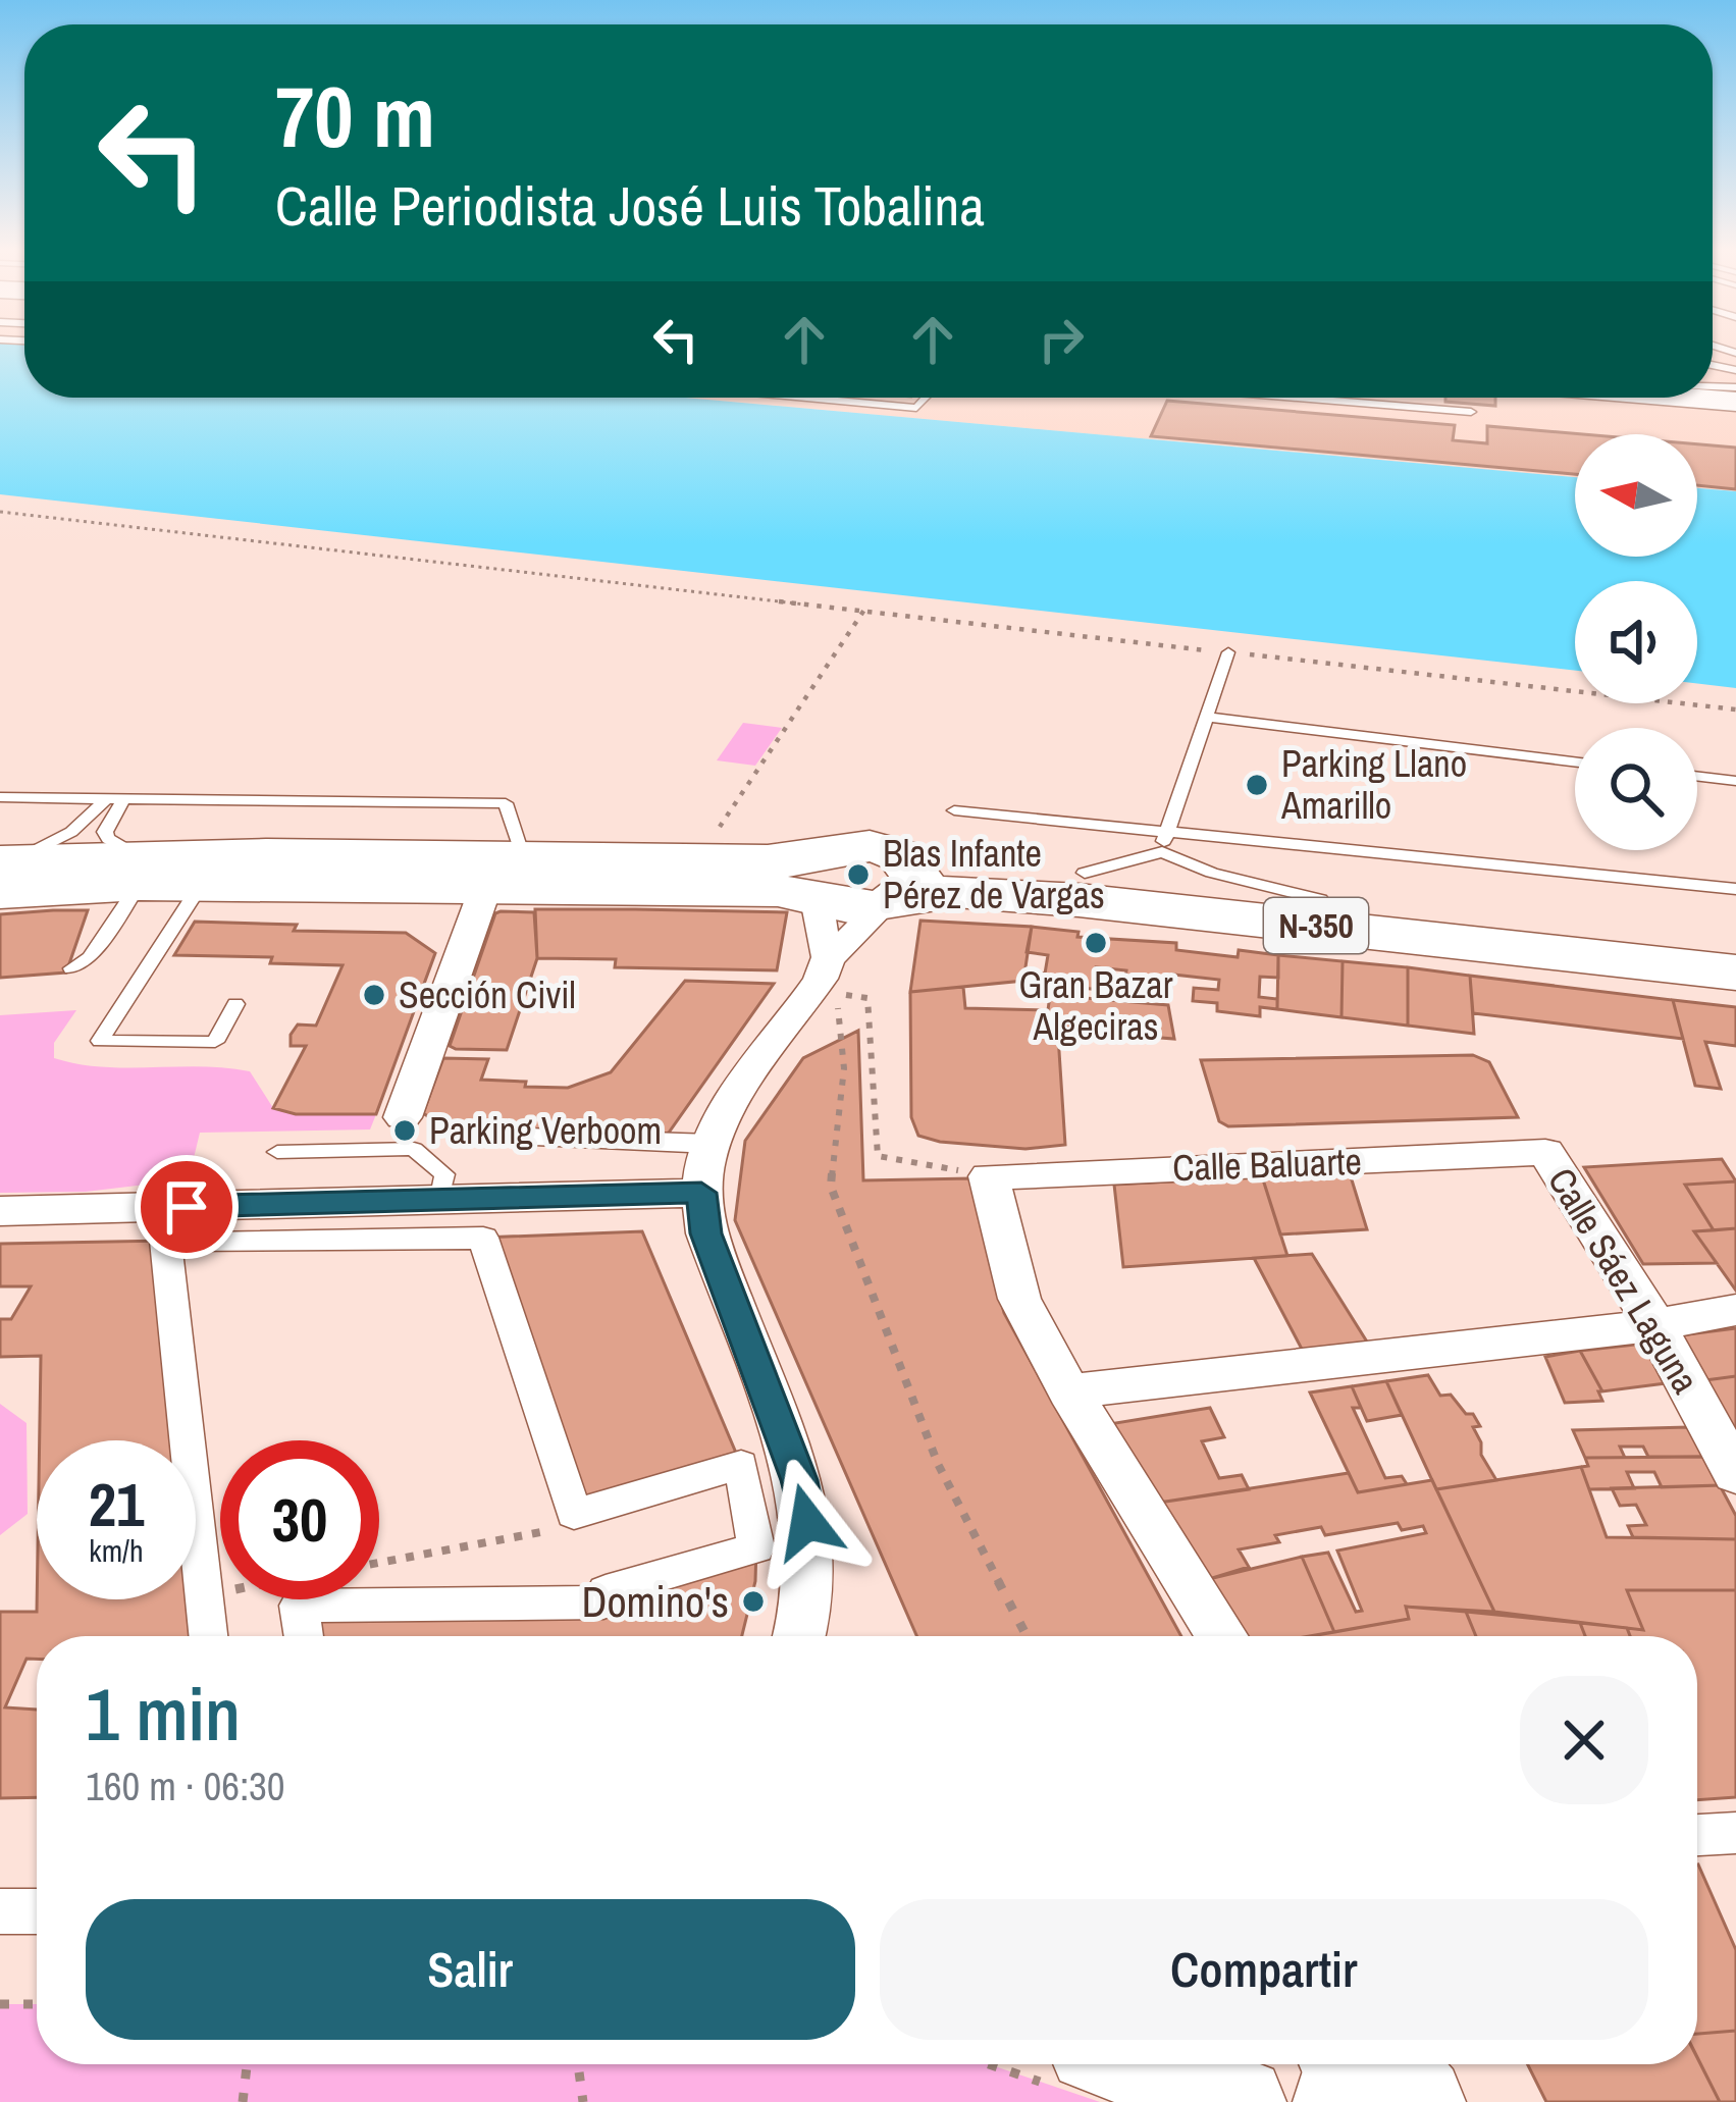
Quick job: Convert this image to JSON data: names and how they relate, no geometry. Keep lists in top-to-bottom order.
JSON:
{
  "streets": {
    "highway": ["N-350"],
    "street": ["Calle Baluarte", "Calle Sáez Laguna"]
  },
  "crossings": [
    ["Calle Baluarte", "Calle Sáez Laguna"]
  ],
  "places": [
    "Parking Llano Amarillo",
    "Blas Infante Pérez de Vargas",
    "Gran Bazar Algeciras",
    "Sección Civil",
    "Parking Verboom",
    "Domino's"
  ],
  "north": "left",
  "page": {
    "turn": ["70 m", "Calle Periodista José Luis Tobalina"],
    "speed": "21 km/h",
    "limit": "30",
    "heading": ["1 min", "160 m · 06:30"],
    "buttons": ["Salir", "Compartir"]
  }
}
